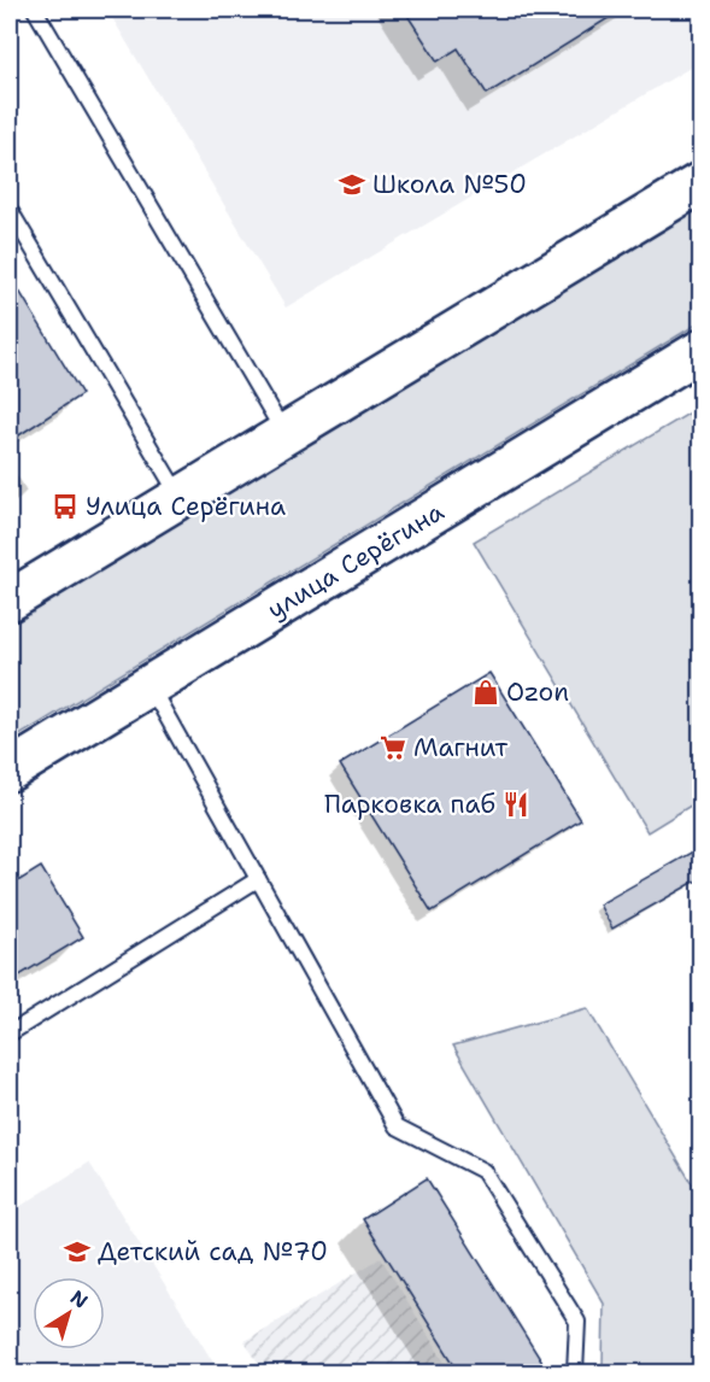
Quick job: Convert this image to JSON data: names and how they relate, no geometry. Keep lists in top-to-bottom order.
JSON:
{
  "streets": {
    "main road": ["улица Серёгина"]
  },
  "places": {
    "school or university": ["Школа №50", "Детский сад №70"],
    "bus stop": ["Улица Серёгина"],
    "shop": ["Ozon"],
    "supermarket": ["Магнит"],
    "restaurant": ["Парковка паб"]
  },
  "north": "top right"
}
